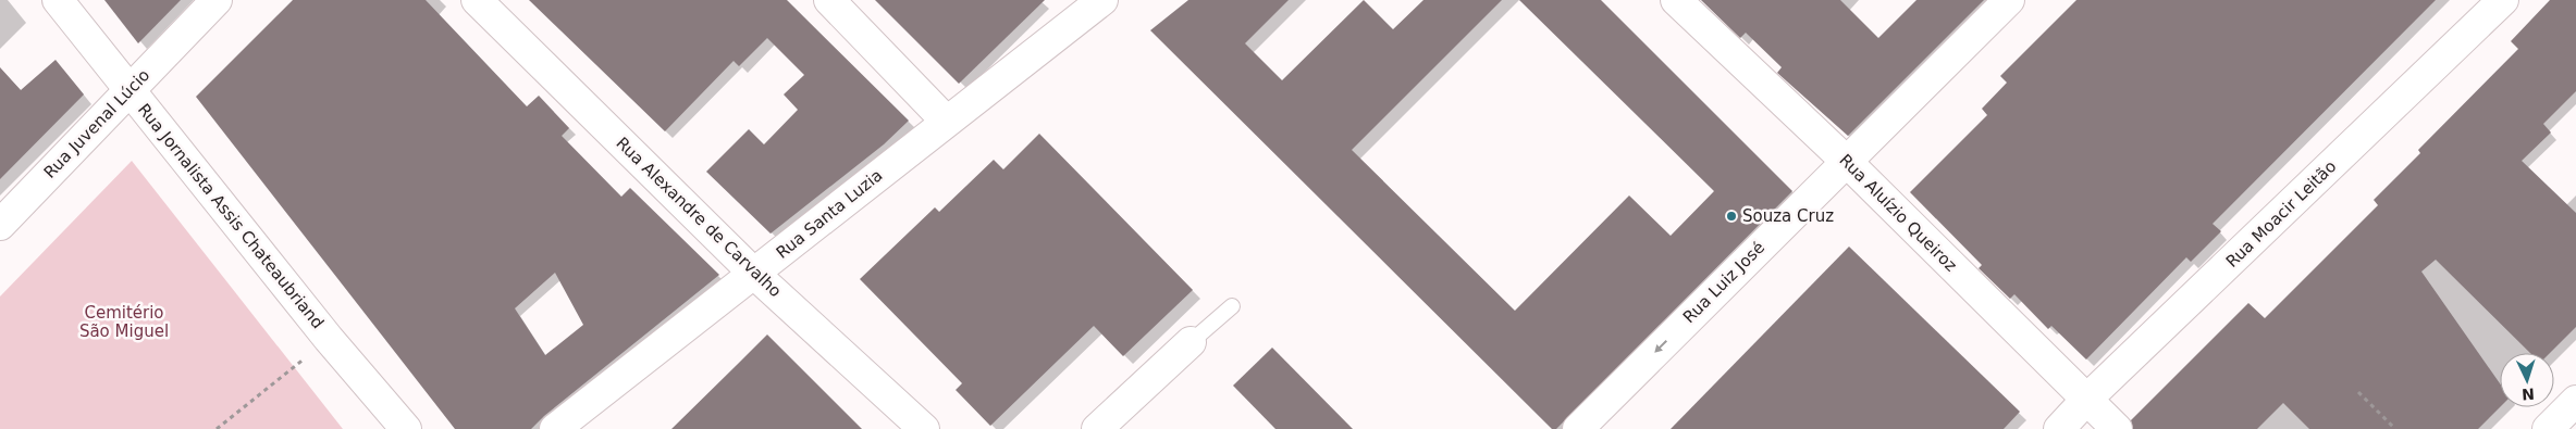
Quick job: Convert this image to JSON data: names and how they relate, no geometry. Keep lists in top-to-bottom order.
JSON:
{
  "streets": {
    "street": [
      "Rua Juvenal Lúcio",
      "Rua Aluízio Queiroz",
      "Rua Santa Luzia",
      "Rua Moacir Leitão",
      "Rua Jornalista Assis Chateaubriand",
      "Rua Alexandre de Carvalho",
      "Rua Luiz José"
    ]
  },
  "crossings": [
    ["Rua Juvenal Lúcio", "Rua Jornalista Assis Chateaubriand"],
    ["Rua Aluízio Queiroz", "Rua Moacir Leitão"],
    ["Rua Aluízio Queiroz", "Rua Luiz José"],
    ["Rua Santa Luzia", "Rua Alexandre de Carvalho"]
  ],
  "one_way": ["Rua Luiz José"],
  "parks": ["Cemitério São Miguel"],
  "places": ["Souza Cruz"],
  "north": "bottom"
}
